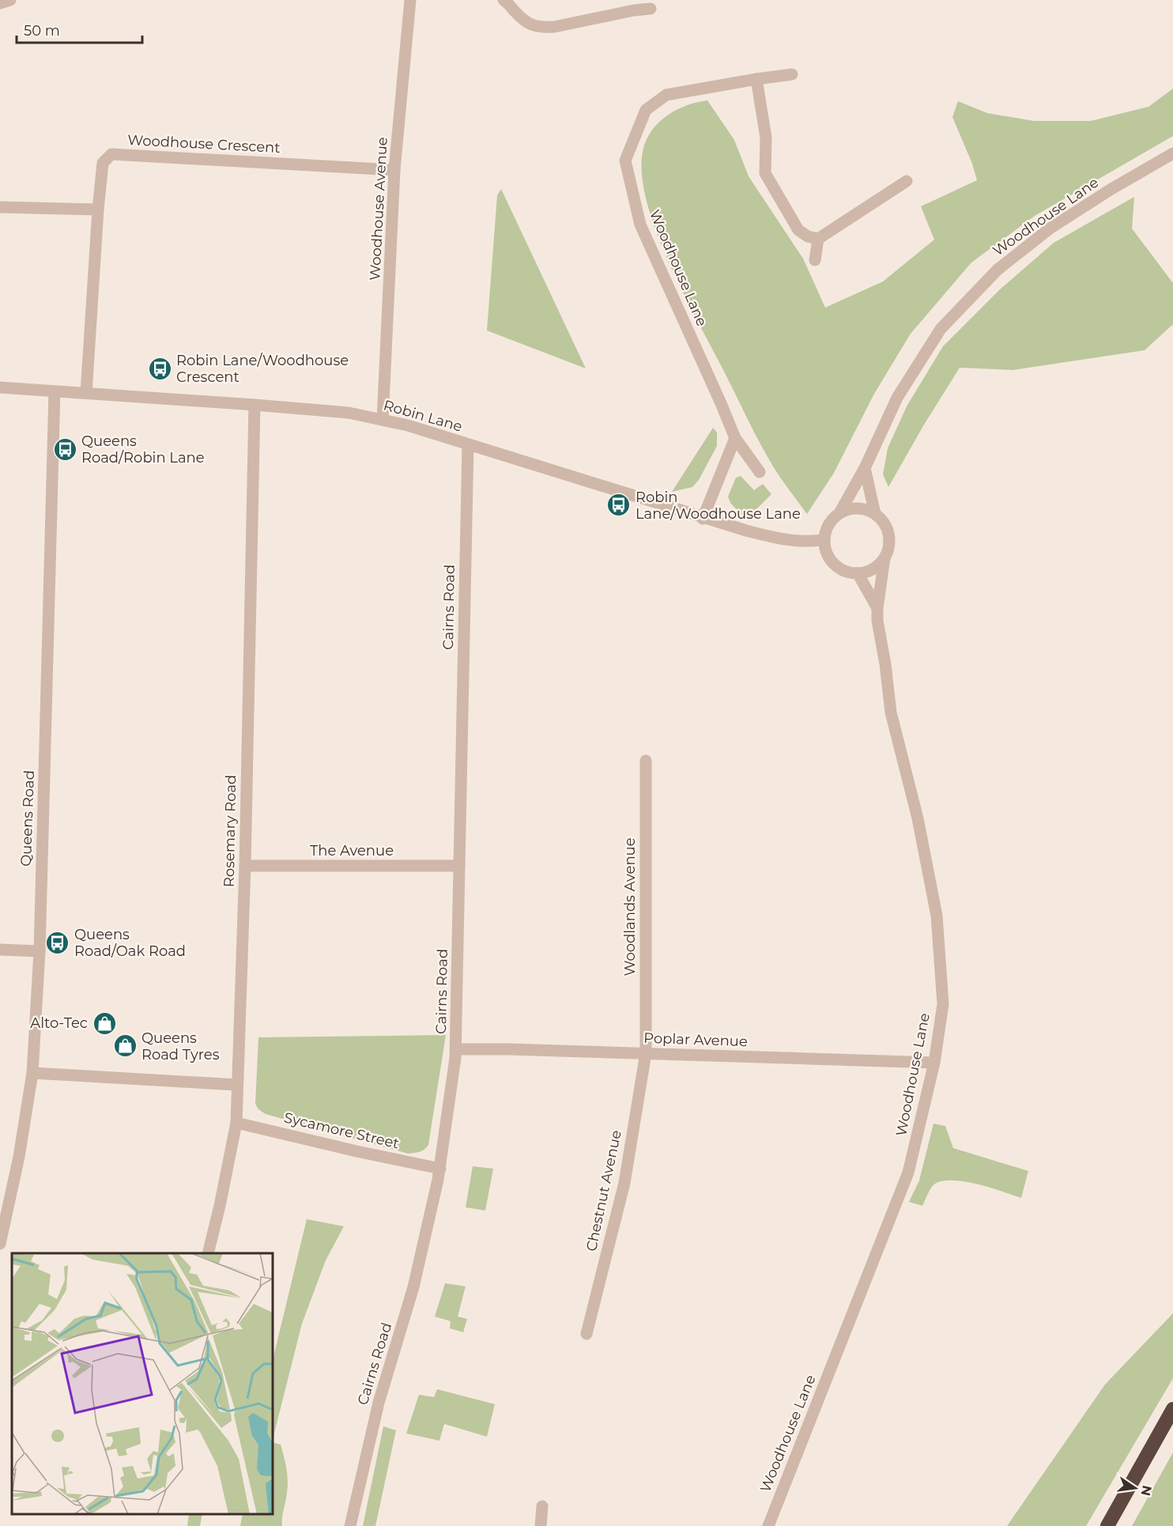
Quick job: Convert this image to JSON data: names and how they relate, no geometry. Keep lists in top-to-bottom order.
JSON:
{
  "streets": {
    "street": [
      "Woodhouse Crescent",
      "Woodhouse Avenue",
      "Woodhouse Lane",
      "Robin Lane",
      "Cairns Road",
      "Queens Road",
      "Rosemary Road",
      "The Avenue",
      "Woodlands Avenue",
      "Poplar Avenue",
      "Sycamore Street",
      "Chestnut Avenue"
    ]
  },
  "crossings": [
    ["Woodhouse Crescent", "Woodhouse Avenue"],
    ["Woodhouse Crescent", "Robin Lane"],
    ["Woodhouse Avenue", "Robin Lane"],
    ["Woodhouse Lane", "Robin Lane"],
    ["Woodhouse Lane", "Poplar Avenue"],
    ["Robin Lane", "Cairns Road"],
    ["Robin Lane", "Queens Road"],
    ["Robin Lane", "Rosemary Road"],
    ["Cairns Road", "The Avenue"],
    ["Cairns Road", "Poplar Avenue"],
    ["Cairns Road", "Sycamore Street"],
    ["Rosemary Road", "The Avenue"],
    ["Rosemary Road", "Sycamore Street"],
    ["Woodlands Avenue", "Poplar Avenue"],
    ["Woodlands Avenue", "Chestnut Avenue"],
    ["Poplar Avenue", "Chestnut Avenue"]
  ],
  "places": {
    "bus stop": [
      "Robin Lane/Woodhouse Crescent",
      "Queens Road/Robin Lane",
      "Robin Lane/Woodhouse Lane",
      "Queens Road/Oak Road"
    ],
    "shop": ["Alto-Tec", "Queens Road Tyres"]
  },
  "scale_bar": "50 m",
  "north": "right"
}
